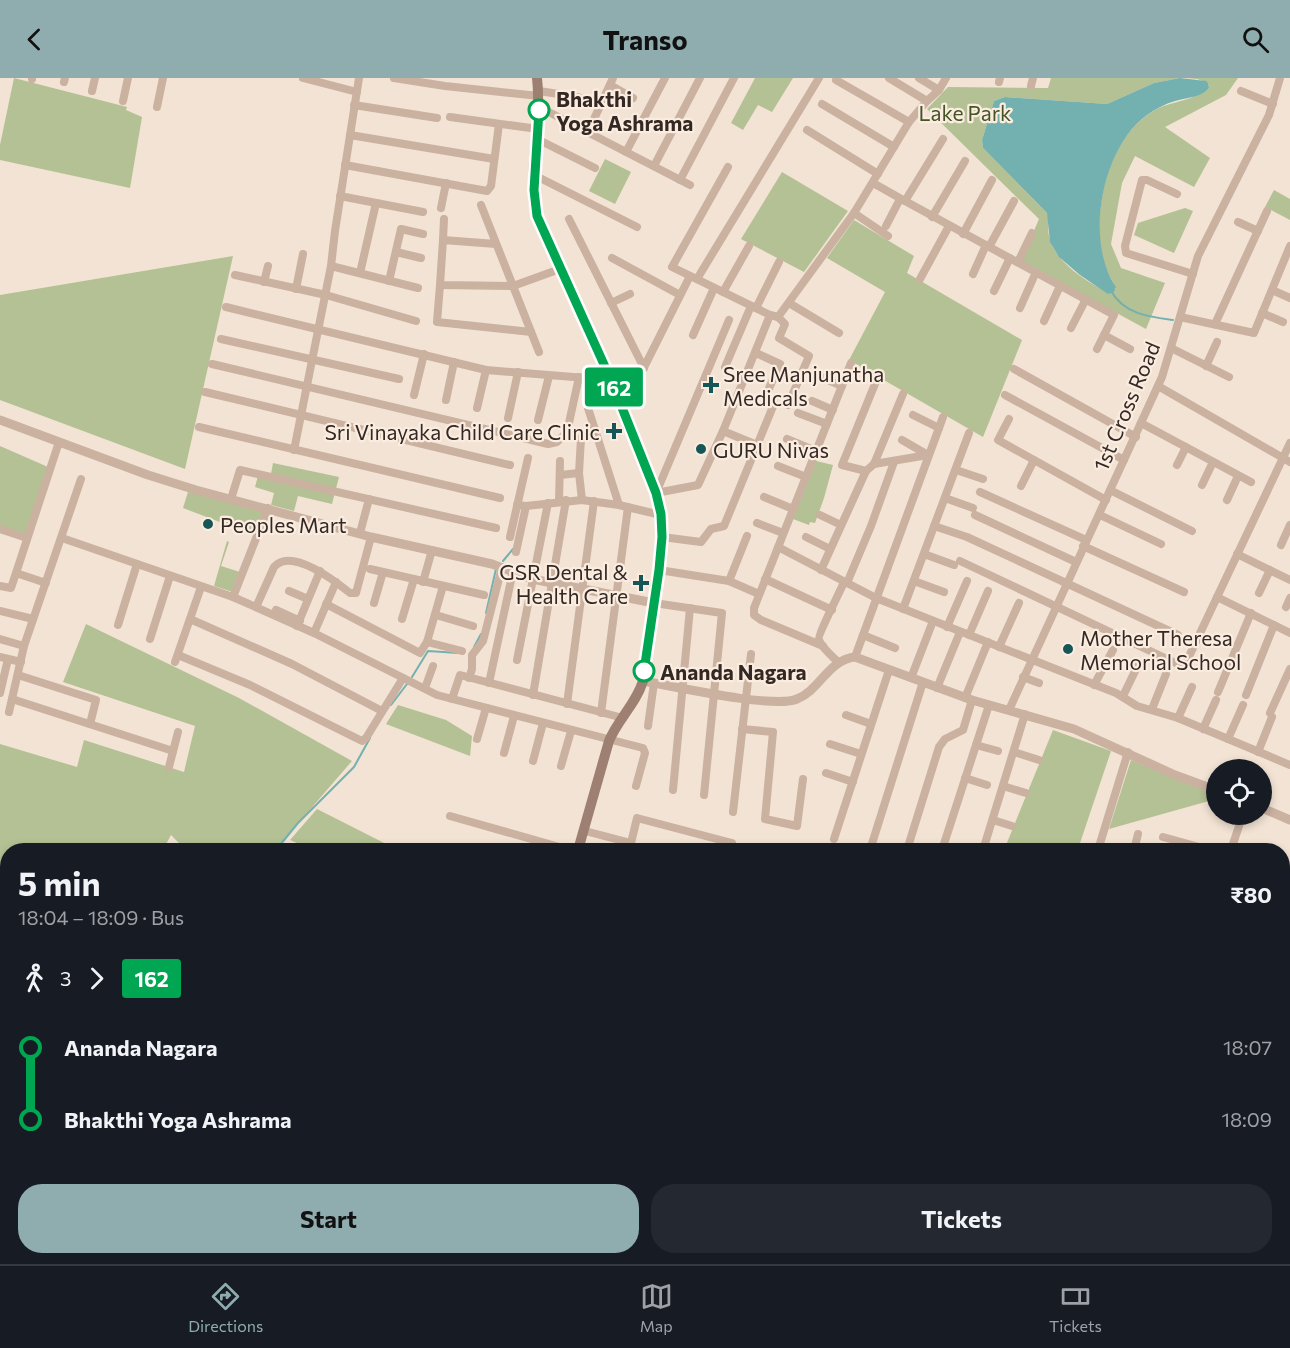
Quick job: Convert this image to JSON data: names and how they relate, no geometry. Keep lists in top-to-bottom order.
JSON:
{
  "streets": {
    "street": ["1st Cross Road"]
  },
  "parks": ["Lake Park"],
  "places": {
    "other": [
      "Bhakthi Yoga Ashrama",
      "GURU Nivas",
      "Peoples Mart",
      "Mother Theresa Memorial School",
      "Ananda Nagara"
    ],
    "health": ["Sree Manjunatha Medicals", "Sri Vinayaka Child Care Clinic", "GSR Dental & Health Care"]
  },
  "lines": ["bus line 162"],
  "page": {
    "header": "Transo",
    "on_map": "162",
    "heading": ["5 min", "18:04 – 18:09 · Bus", "₹80"],
    "legs": ["3", "162"],
    "list": [
      {
        "name": "Ananda Nagara",
        "value": "18:07"
      },
      {
        "name": "Bhakthi Yoga Ashrama",
        "value": "18:09"
      }
    ],
    "buttons": ["Start", "Tickets"],
    "tabs": ["Directions", "Map", "Tickets"]
  }
}
